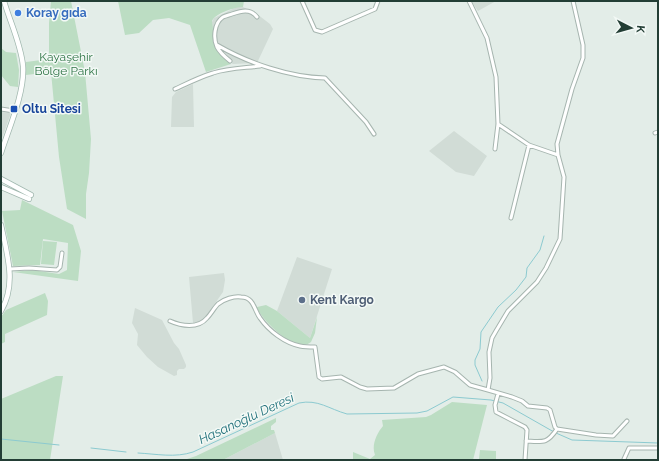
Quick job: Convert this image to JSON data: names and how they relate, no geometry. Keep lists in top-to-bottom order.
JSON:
{
  "water": ["Hasanoğlu Deresi"],
  "parks": ["Kayaşehir Bölge Parkı"],
  "places": {
    "other": ["Koray gıda", "Kent Kargo"],
    "transit": ["Oltu Sitesi"]
  },
  "north": "right"
}
